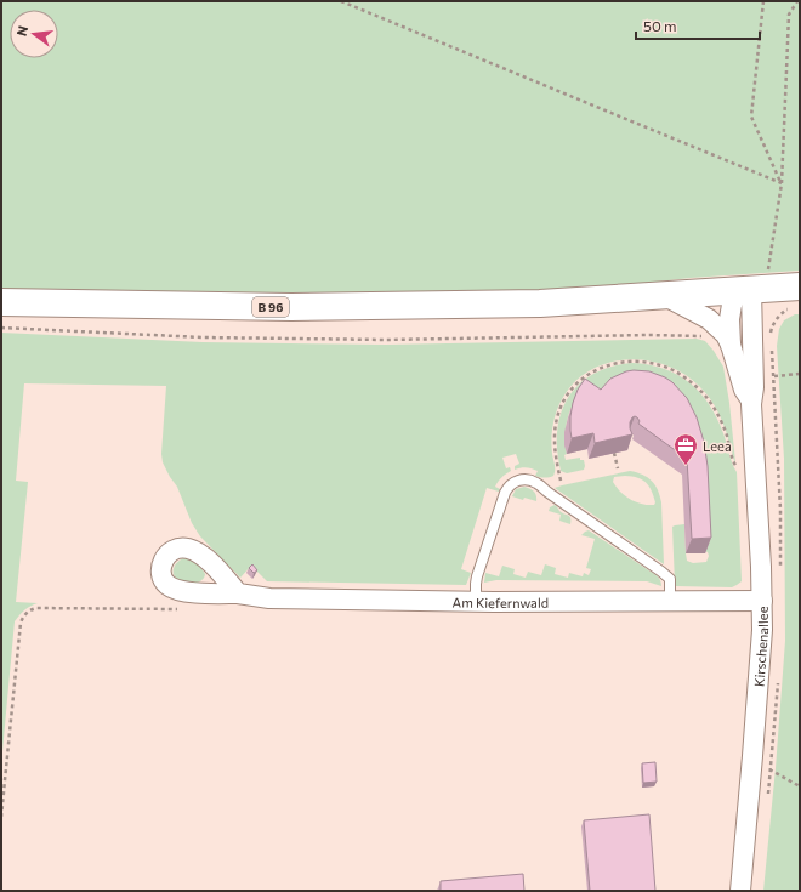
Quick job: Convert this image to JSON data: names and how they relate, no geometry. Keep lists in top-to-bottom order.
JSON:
{
  "streets": {
    "main road": ["B 96"],
    "street": ["Am Kiefernwald", "Kirschenallee"]
  },
  "crossings": [
    ["B 96", "Kirschenallee"],
    ["Am Kiefernwald", "Kirschenallee"]
  ],
  "places": {
    "office": ["Leea"]
  },
  "scale_bar": "50 m",
  "north": "left"
}
